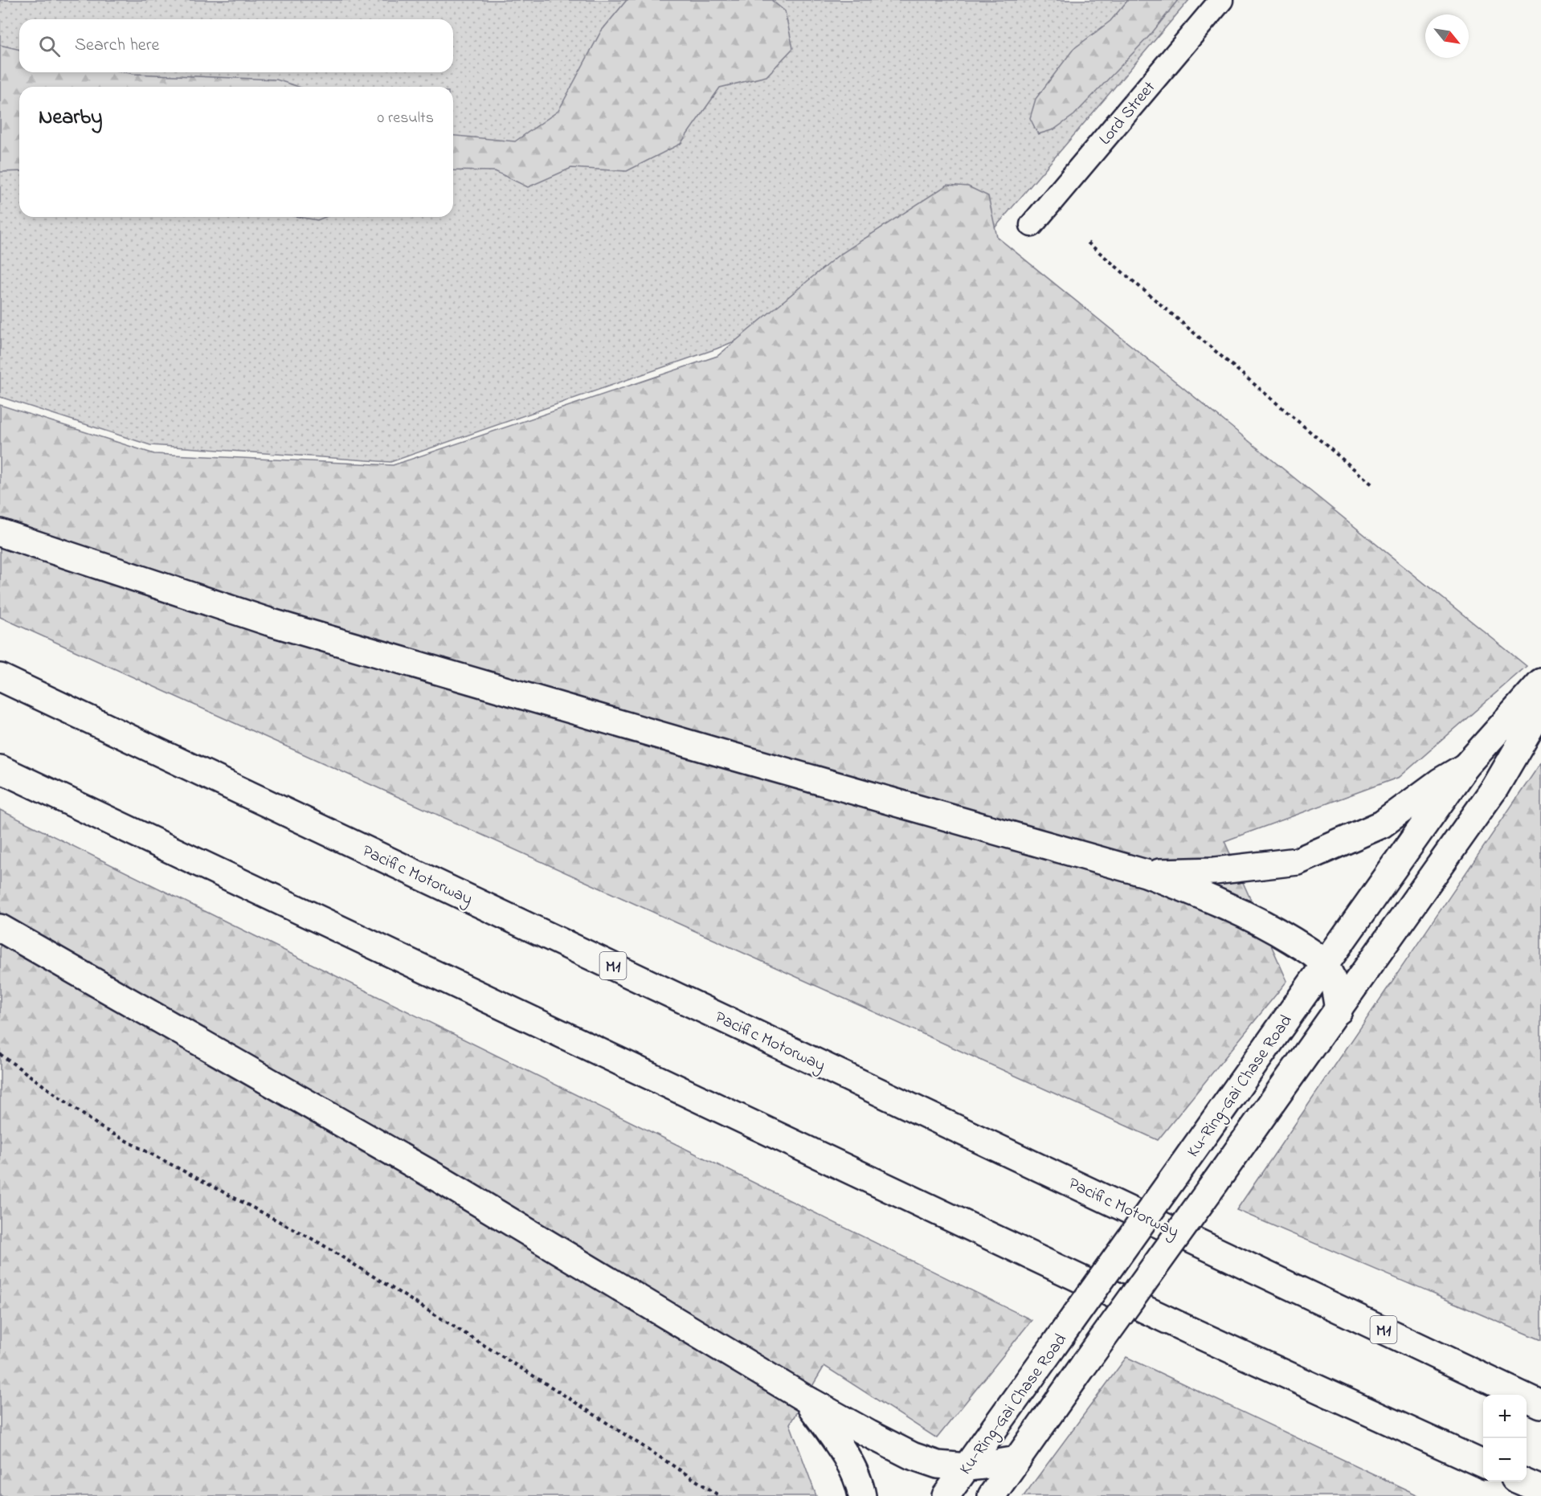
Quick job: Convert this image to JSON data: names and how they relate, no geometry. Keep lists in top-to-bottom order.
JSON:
{
  "streets": {
    "main road": ["Pacific Motorway", "M1", "Ku-Ring-Gai Chase Road"],
    "street": ["Lord Street"]
  },
  "north": "bottom right",
  "page": {
    "search": "Search here",
    "heading": ["Nearby", "0 results"],
    "map_buttons": ["+", "−"]
  }
}
